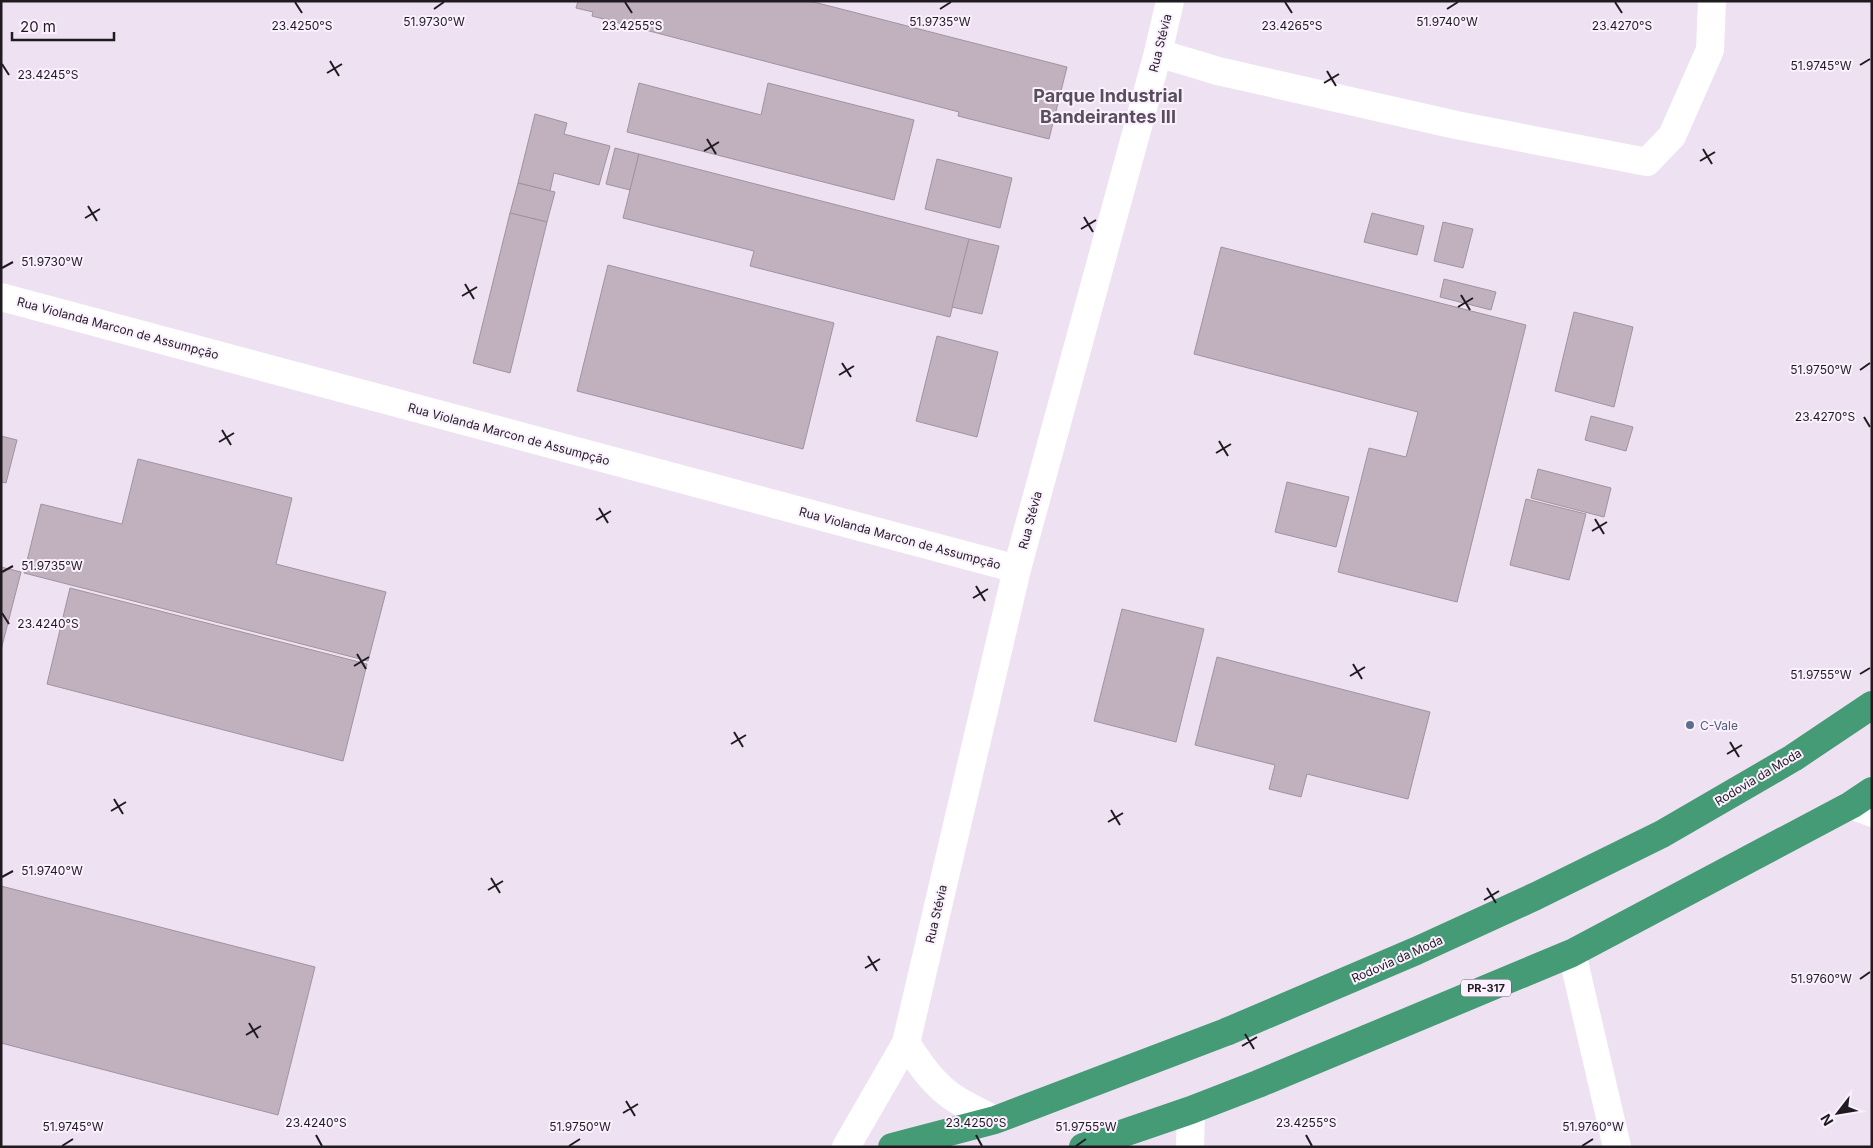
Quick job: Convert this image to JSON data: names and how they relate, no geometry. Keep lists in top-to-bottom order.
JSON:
{
  "streets": {
    "highway": ["Rodovia da Moda", "PR-317"],
    "street": ["Rua Stévia", "Rua Violanda Marcon de Assumpção"]
  },
  "crossings": [
    ["Rua Stévia", "Rua Violanda Marcon de Assumpção"]
  ],
  "districts": ["Parque Industrial Bandeirantes III"],
  "places": ["C-Vale"],
  "scale_bar": "20 m",
  "north": "bottom left",
  "coordinates": [
    "51.9740°W",
    "51.9730°W",
    "51.9735°W",
    "23.4265°S",
    "23.4270°S",
    "23.4250°S",
    "23.4255°S",
    "51.9745°W",
    "23.4245°S",
    "51.9750°W",
    "23.4240°S",
    "51.9755°W",
    "51.9760°W"
  ]
}
